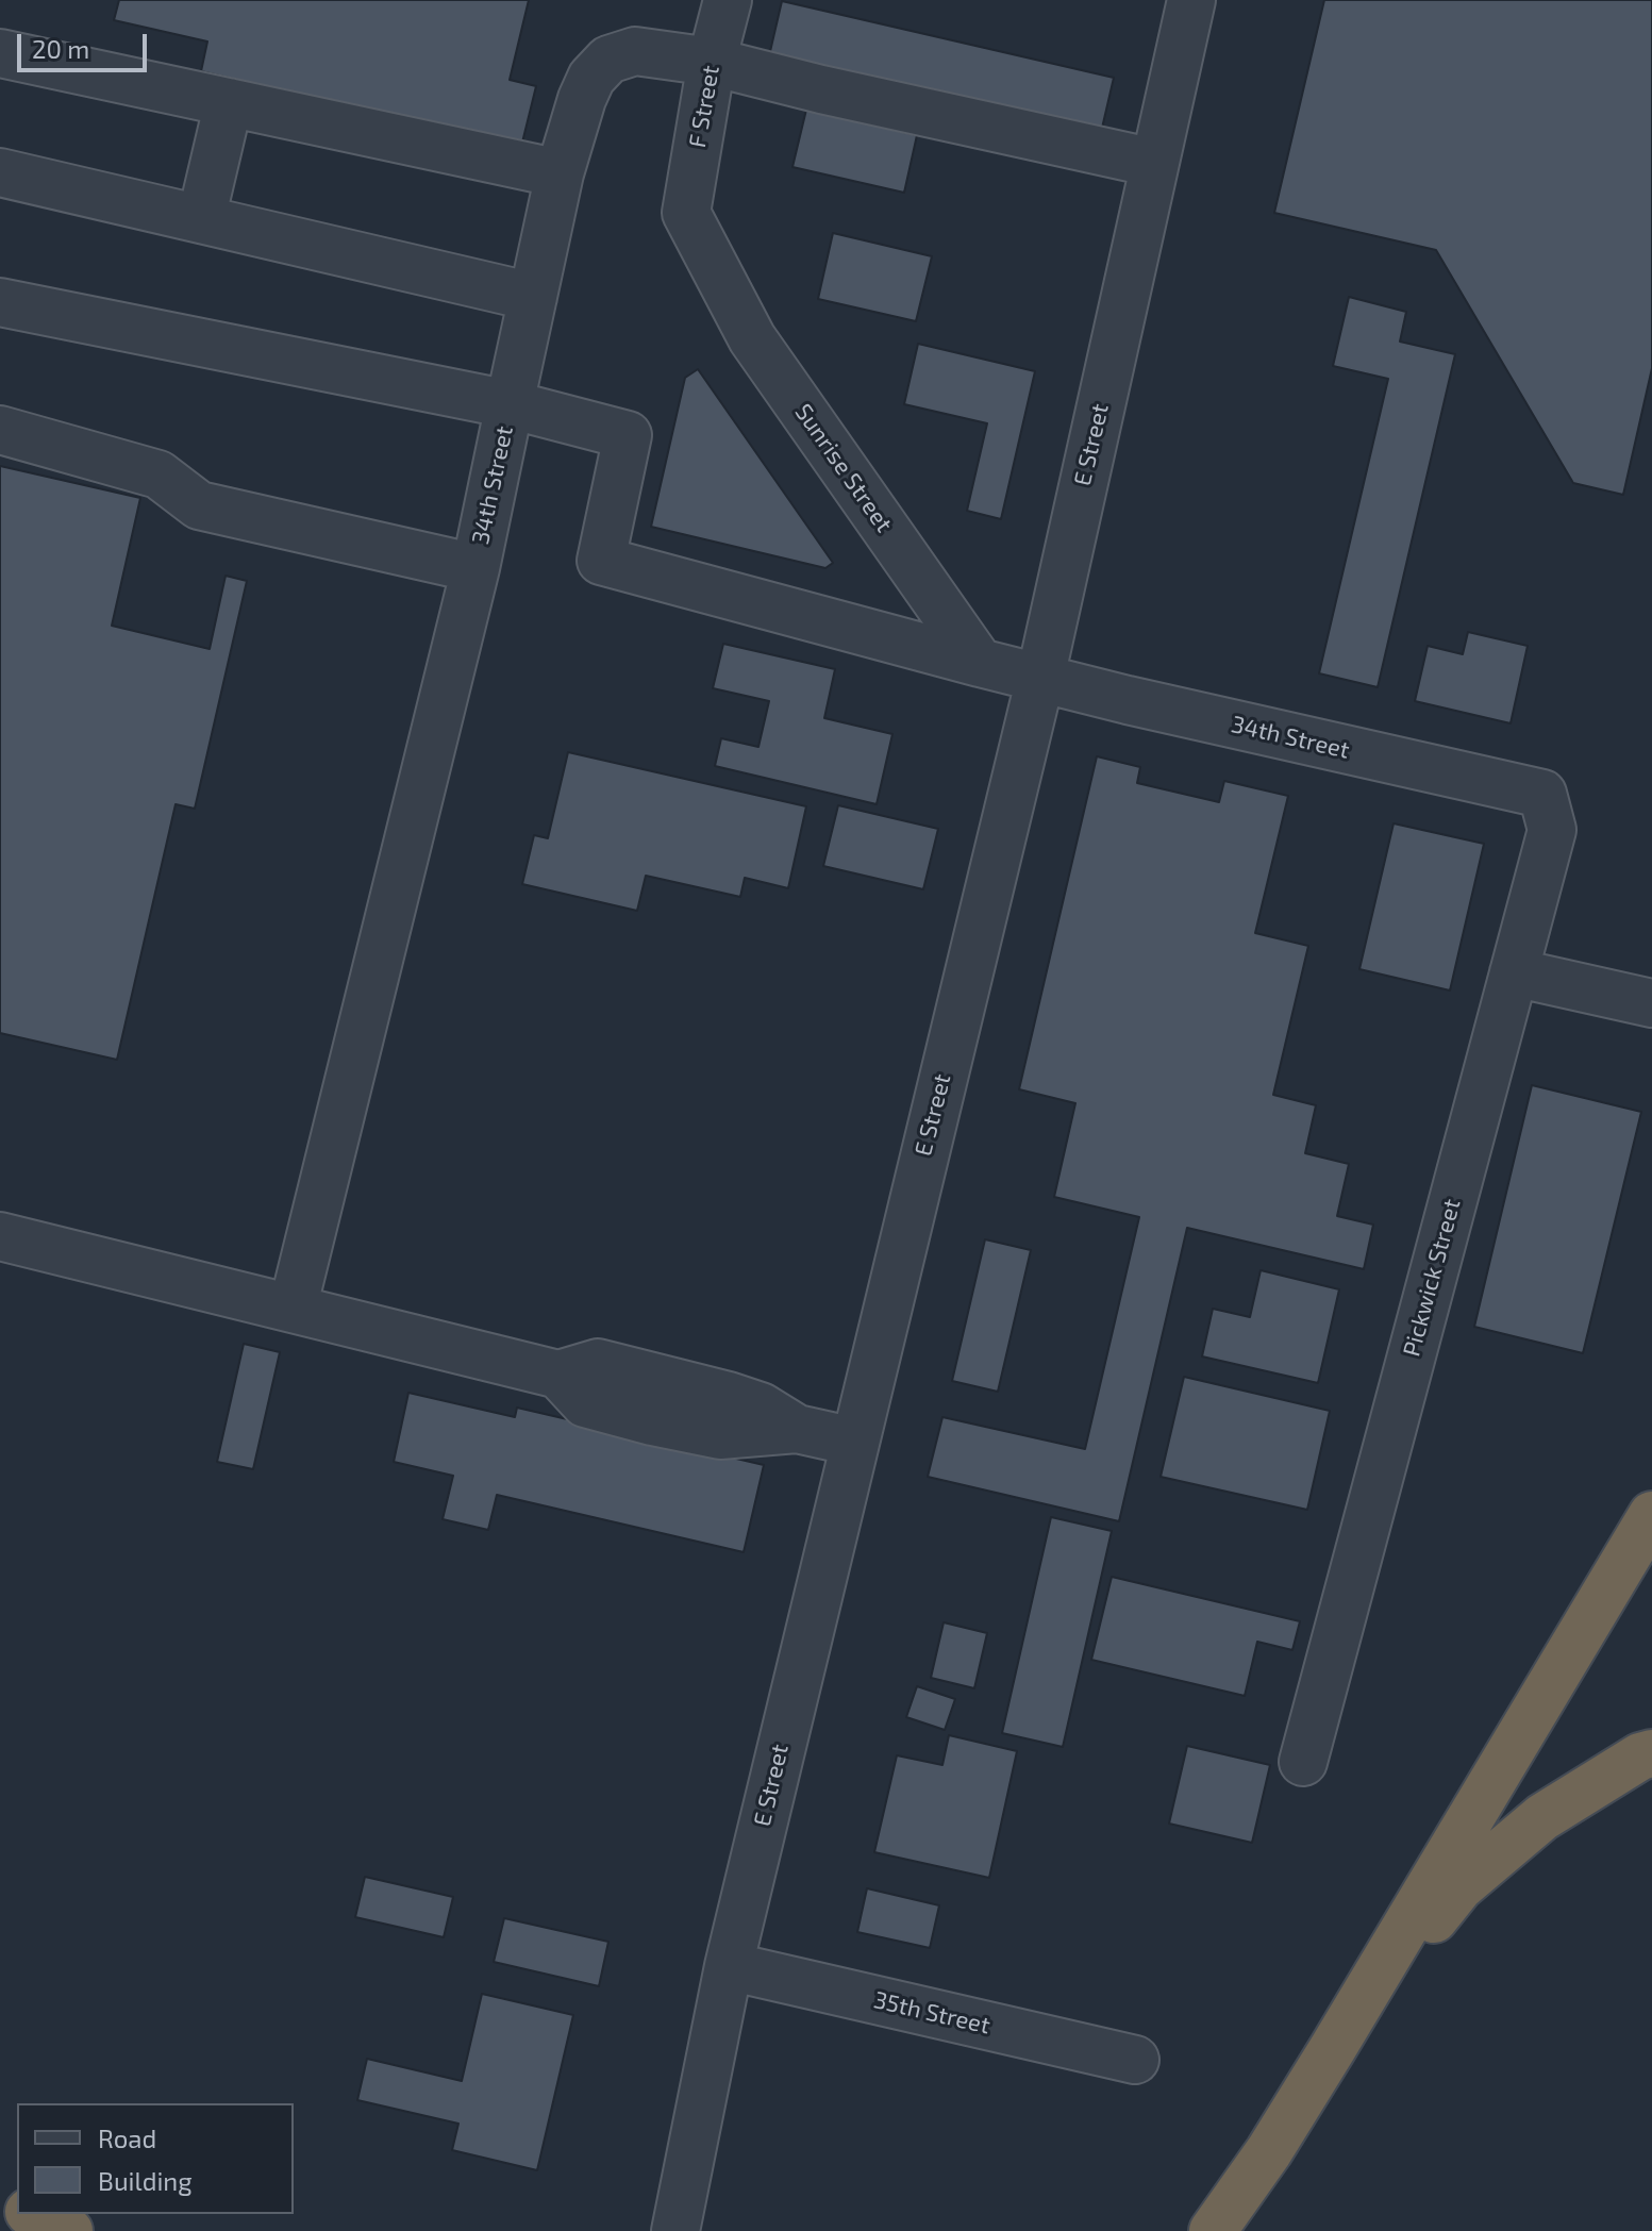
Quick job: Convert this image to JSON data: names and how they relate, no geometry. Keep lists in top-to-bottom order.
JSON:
{
  "streets": {
    "street": [
      "F Street",
      "E Street",
      "Sunrise Street",
      "34th Street",
      "Pickwick Street",
      "35th Street"
    ]
  },
  "crossings": [
    ["F Street", "Sunrise Street"],
    ["E Street", "34th Street"],
    ["E Street", "35th Street"],
    ["Sunrise Street", "34th Street"],
    ["34th Street", "Pickwick Street"]
  ],
  "legend": ["Road", "Building"],
  "scale_bar": "20 m"
}
